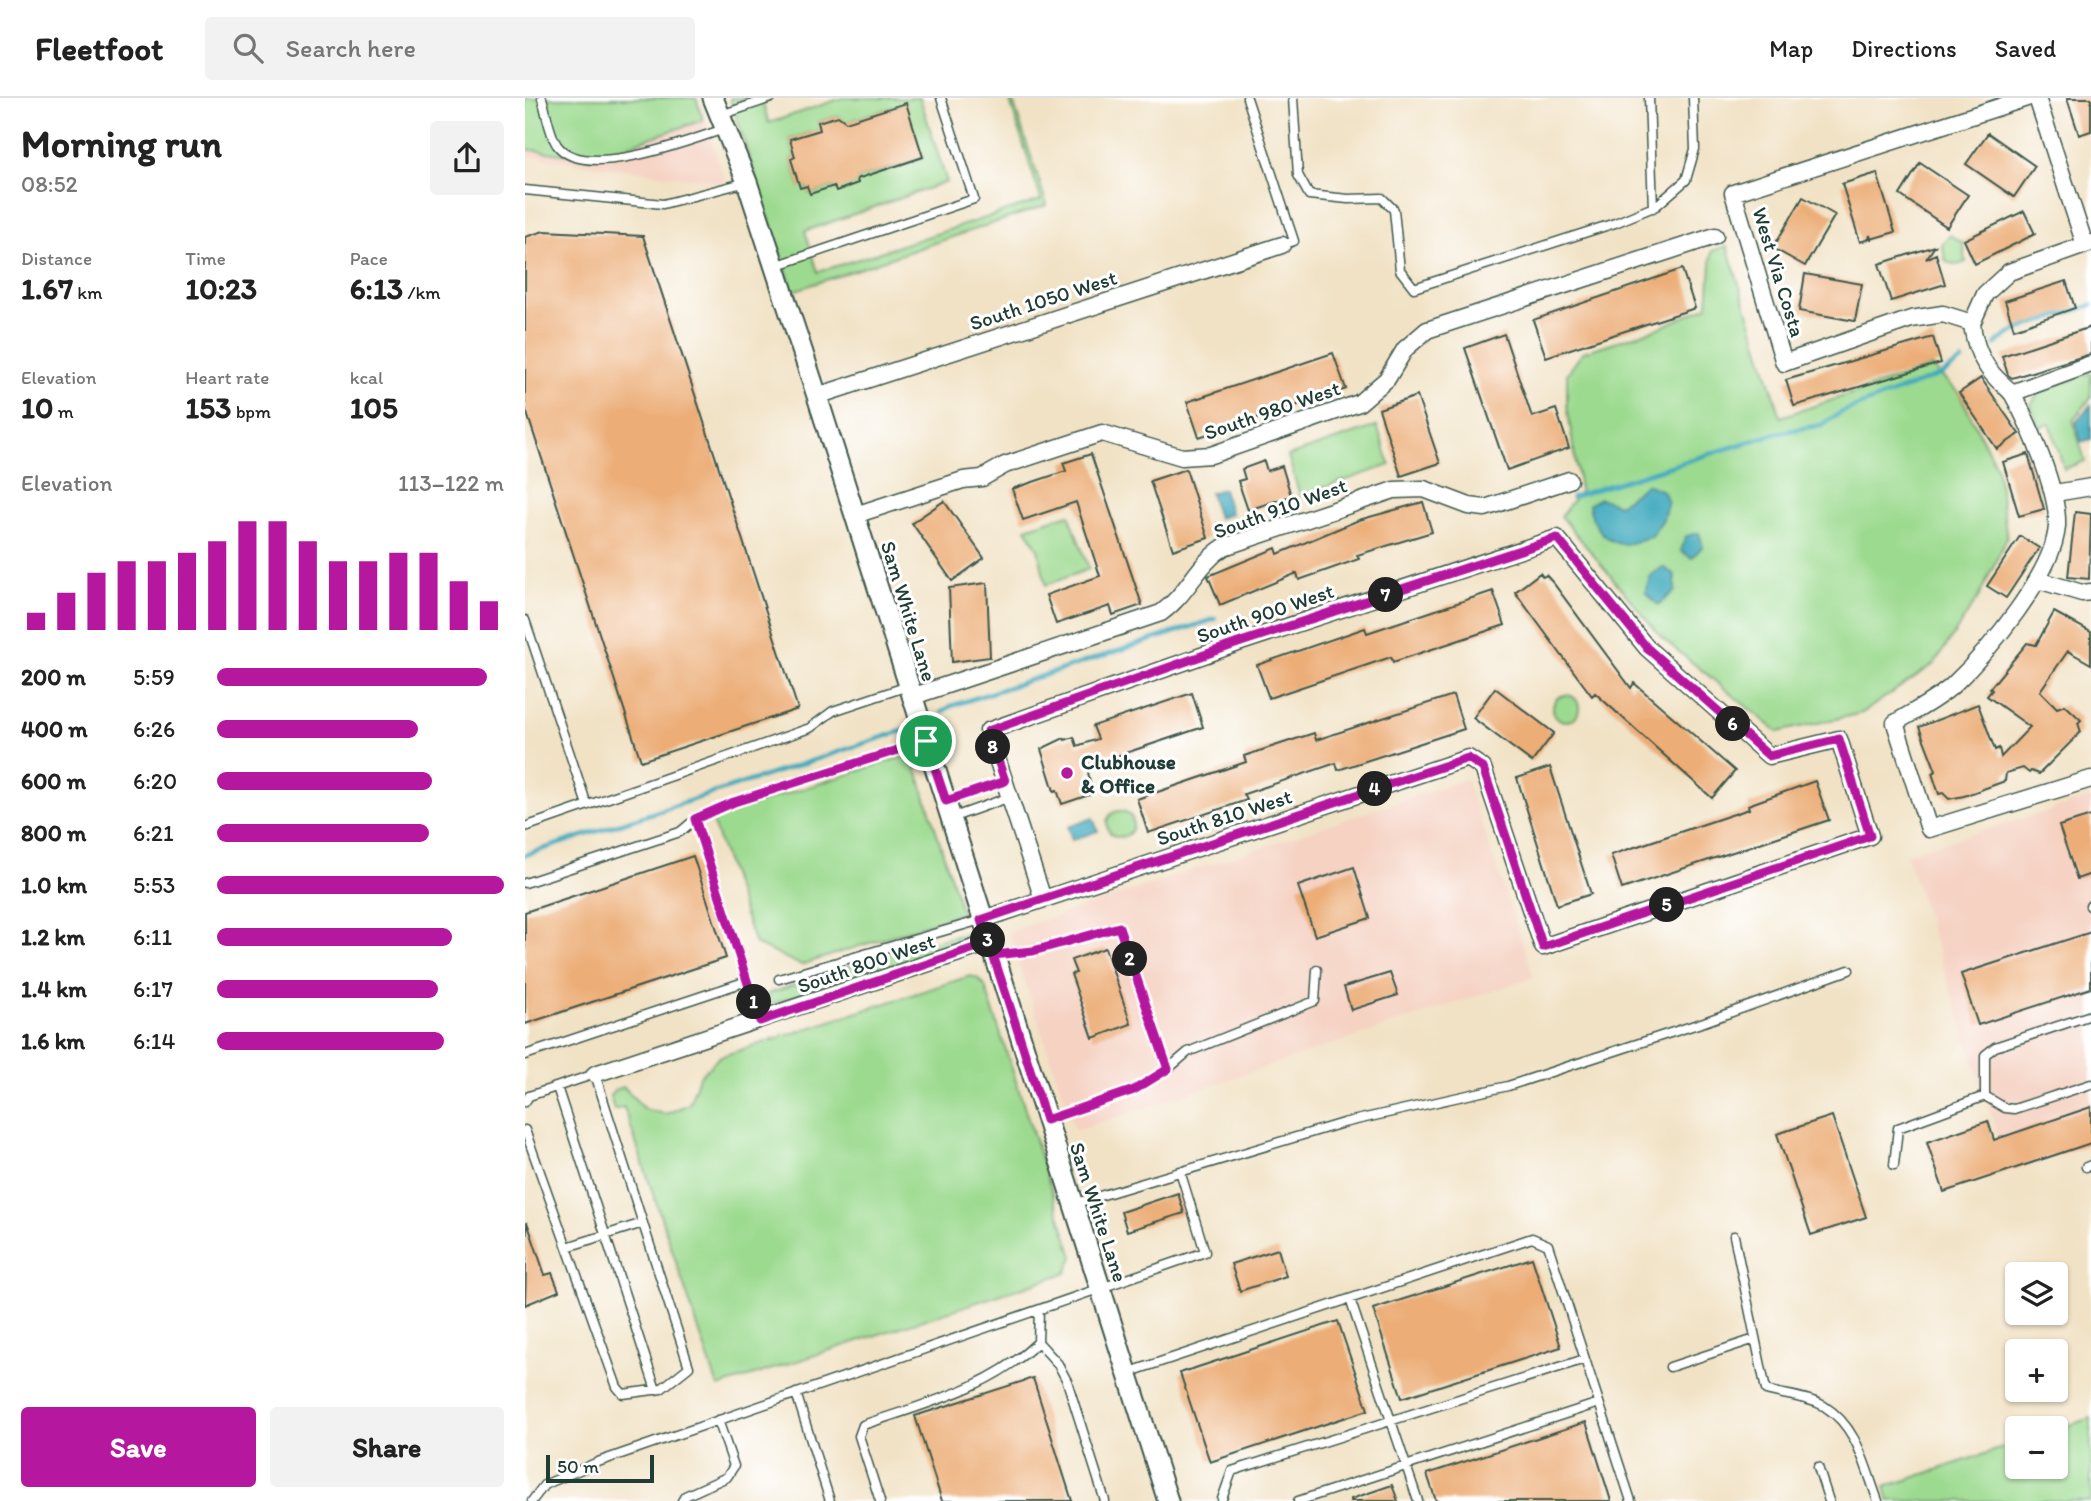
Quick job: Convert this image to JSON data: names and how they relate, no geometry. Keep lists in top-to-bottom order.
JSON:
{
  "streets": {
    "street": [
      "West Via Costa",
      "South 1050 West",
      "South 980 West",
      "South 910 West",
      "Sam White Lane",
      "South 900 West",
      "South 810 West",
      "South 800 West"
    ]
  },
  "crossings": [
    ["South 1050 West", "Sam White Lane"],
    ["South 980 West", "Sam White Lane"],
    ["South 910 West", "Sam White Lane"],
    ["Sam White Lane", "South 810 West"],
    ["Sam White Lane", "South 800 West"],
    ["South 900 West", "South 810 West"]
  ],
  "places": ["Clubhouse & Office"],
  "scale_bar": "50 m",
  "page": {
    "header": "Fleetfoot",
    "search": "Search here",
    "nav": ["Map", "Directions", "Saved"],
    "heading": ["Morning run", "08:52"],
    "stats": [
      ["Distance", "1.67 km"],
      ["Time", "10:23"],
      ["Pace", "6:13 /km"],
      ["Elevation", "10 m"],
      ["Heart rate", "153 bpm"],
      ["kcal", "105"]
    ],
    "chart": ["Elevation", "113–122 m"],
    "pins": [
      "7",
      "6",
      "8",
      "4",
      "5",
      "3",
      "2",
      "1"
    ],
    "list": [
      {
        "name": "200 m",
        "note": "5:59"
      },
      {
        "name": "400 m",
        "note": "6:26"
      },
      {
        "name": "600 m",
        "note": "6:20"
      },
      {
        "name": "800 m",
        "note": "6:21"
      },
      {
        "name": "1.0 km",
        "note": "5:53"
      },
      {
        "name": "1.2 km",
        "note": "6:11"
      },
      {
        "name": "1.4 km",
        "note": "6:17"
      },
      {
        "name": "1.6 km",
        "note": "6:14"
      }
    ],
    "map_buttons": ["+", "−"],
    "buttons": ["Save", "Share"],
    "scale": "50 m"
  }
}
